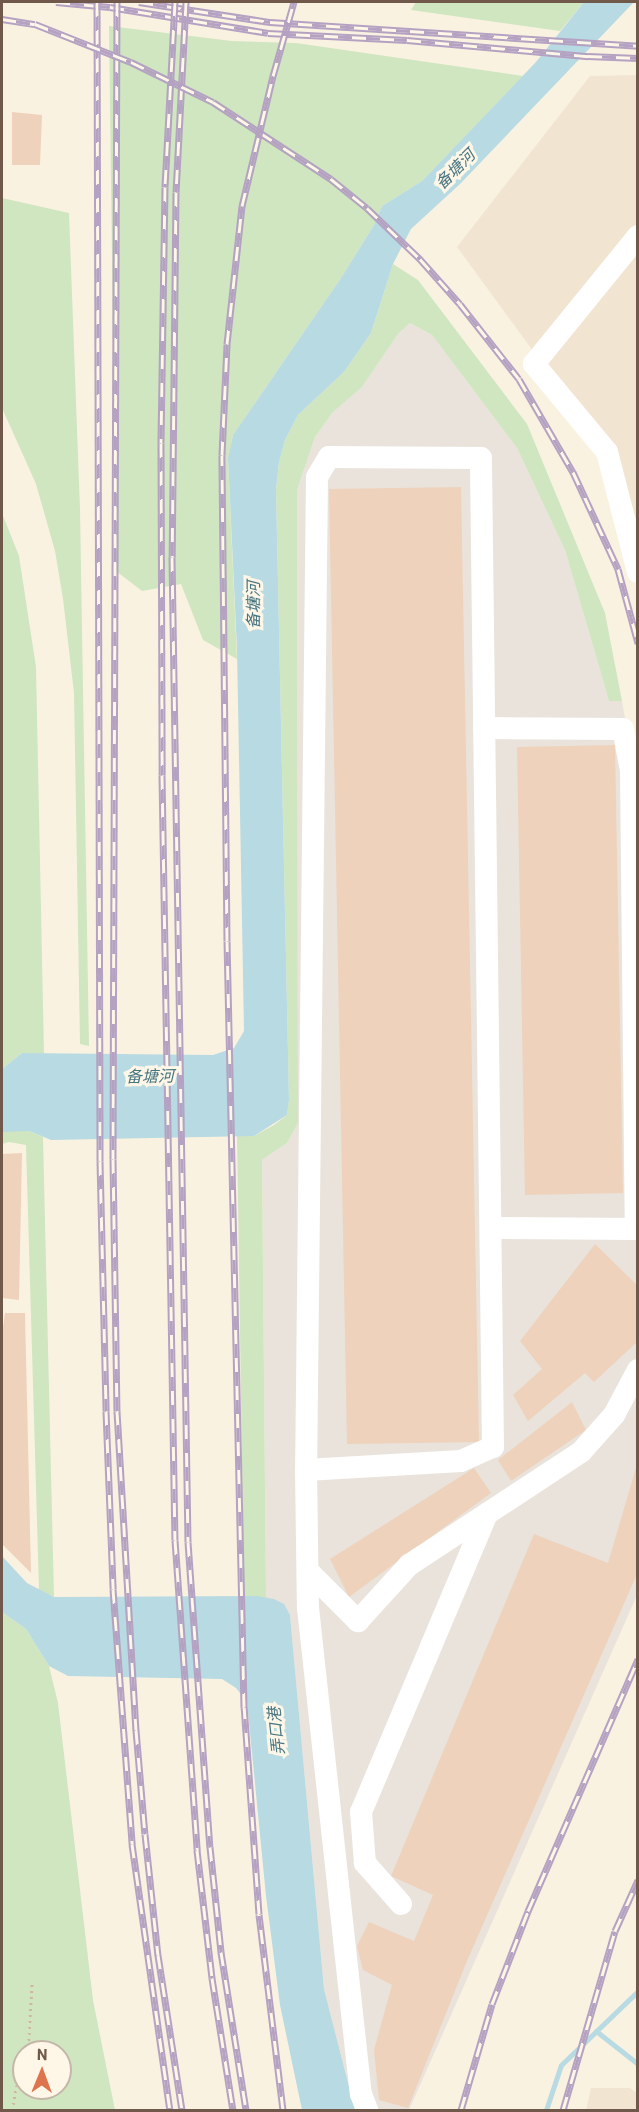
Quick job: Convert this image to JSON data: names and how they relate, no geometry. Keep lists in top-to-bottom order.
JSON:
{
  "water": ["备塘河", "弄口港"],
  "north": "top"
}
